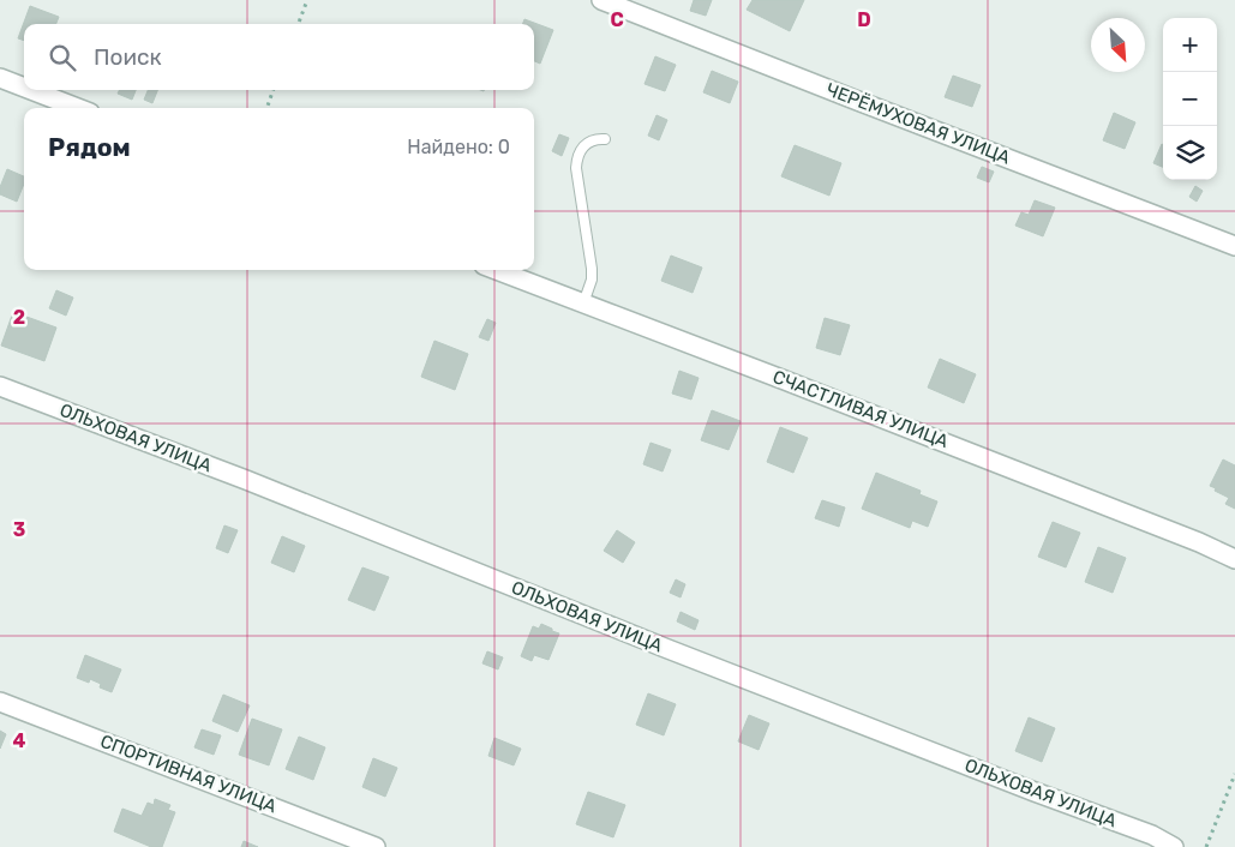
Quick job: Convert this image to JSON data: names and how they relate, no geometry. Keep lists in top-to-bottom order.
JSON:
{
  "streets": {
    "street": [
      "ЧЕРЁМУХОВАЯ УЛИЦА",
      "СЧАСТЛИВАЯ УЛИЦА",
      "ОЛЬХОВАЯ УЛИЦА",
      "СПОРТИВНАЯ УЛИЦА"
    ]
  },
  "north": "bottom right",
  "page": {
    "map_buttons": ["+", "−"],
    "search": "Поиск",
    "heading": ["Рядом", "Найдено: 0"]
  },
  "grid": {
    "columns": ["C", "D"],
    "rows": ["2", "3", "4"]
  }
}
